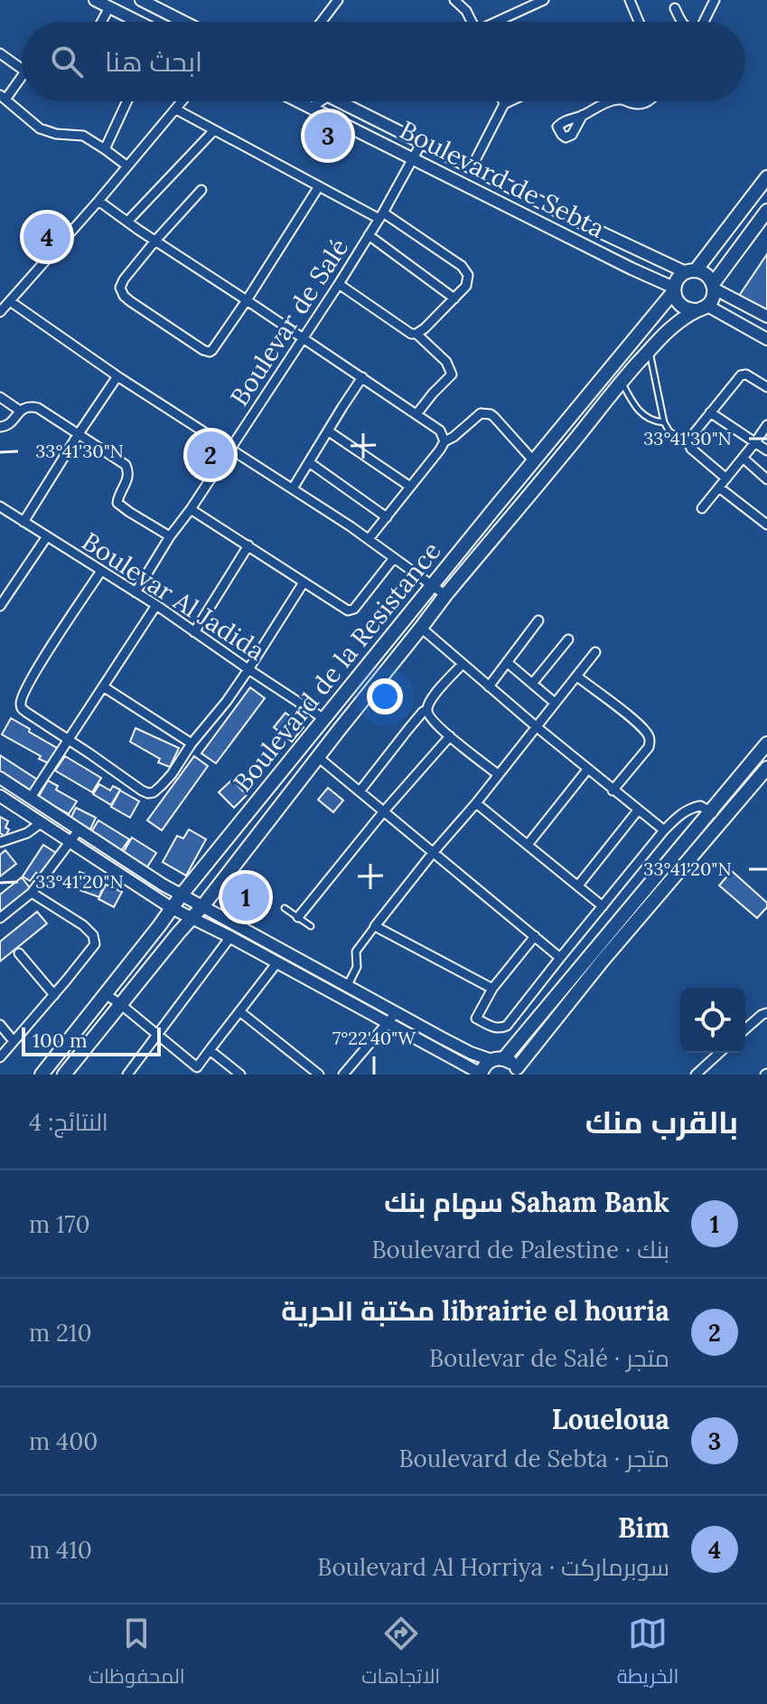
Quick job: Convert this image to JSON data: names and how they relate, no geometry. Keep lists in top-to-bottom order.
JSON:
{
  "streets": {
    "main road": ["Boulevard de la Resistance"],
    "street": ["Boulevard de Sebta", "Boulevar de Salé", "Boulevar Al Jadida"]
  },
  "crossings": [
    ["Boulevard de Sebta", "Boulevar de Salé"],
    ["Boulevard de Sebta", "Boulevard de la Resistance"],
    ["Boulevar de Salé", "Boulevar Al Jadida"],
    ["Boulevar Al Jadida", "Boulevard de la Resistance"]
  ],
  "scale_bar": "100 m",
  "page": {
    "search": "ابحث هنا",
    "pins": [
      "3",
      "4",
      "2",
      "1"
    ],
    "scale": "100 m",
    "heading": ["بالقرب منك", "النتائج: 4"],
    "list": [
      {
        "mark": "1",
        "name": "Saham Bank سهام بنك",
        "note": "بنك · Boulevard de Palestine",
        "value": "170 m"
      },
      {
        "mark": "2",
        "name": "librairie el houria مكتبة الحرية",
        "note": "متجر · Boulevar de Salé",
        "value": "210 m"
      },
      {
        "mark": "3",
        "name": "Loueloua",
        "note": "متجر · Boulevard de Sebta",
        "value": "400 m"
      },
      {
        "mark": "4",
        "name": "Bim",
        "note": "سوبرماركت · Boulevard Al Horriya",
        "value": "410 m"
      }
    ],
    "nav": ["الخريطة", "الاتجاهات", "المحفوظات"]
  },
  "coordinates": ["33°41'30\"N", "33°41'20\"N", "7°22'40\"W"]
}
